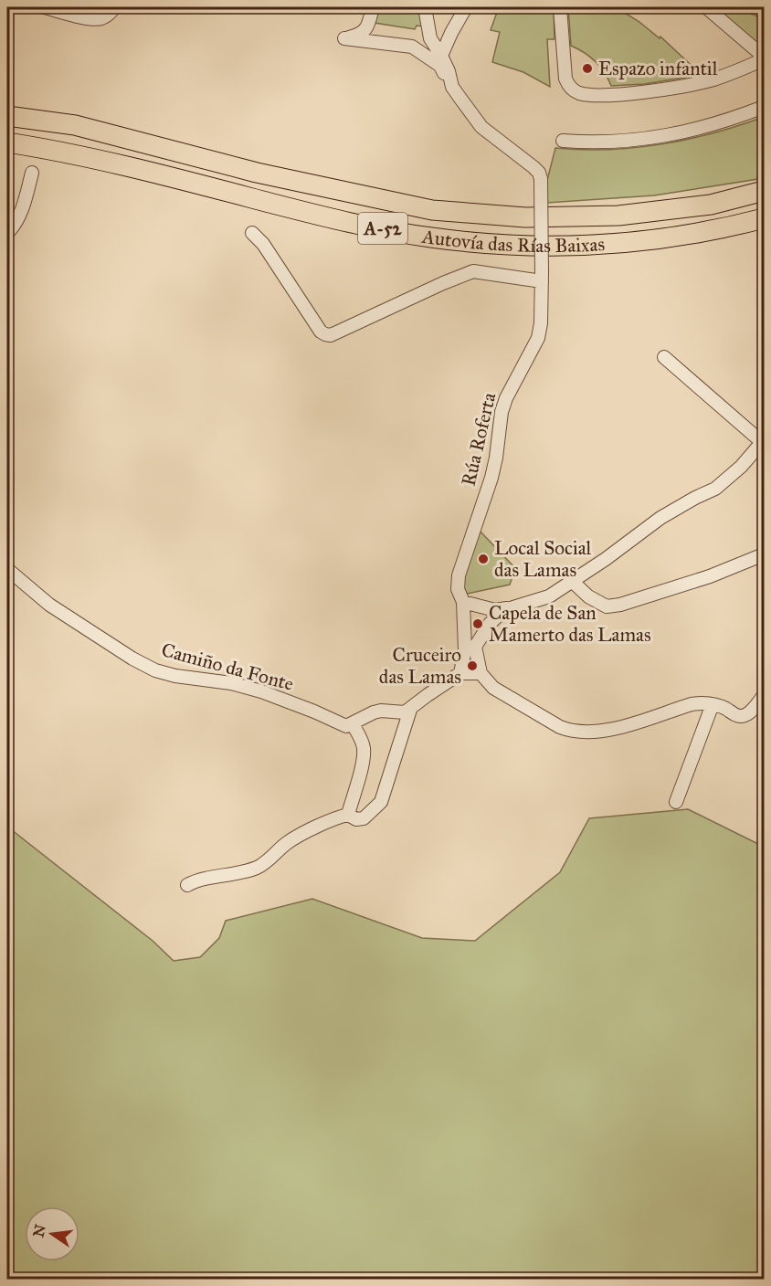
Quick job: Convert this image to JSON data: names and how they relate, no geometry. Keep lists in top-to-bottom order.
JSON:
{
  "streets": {
    "highway": ["A-52", "Autovía das Rías Baixas"],
    "street": ["Rúa Roferta", "Camiño da Fonte"]
  },
  "places": [
    "Espazo infantil",
    "Local Social das Lamas",
    "Capela de San Mamerto das Lamas",
    "Cruceiro das Lamas"
  ],
  "north": "left"
}
